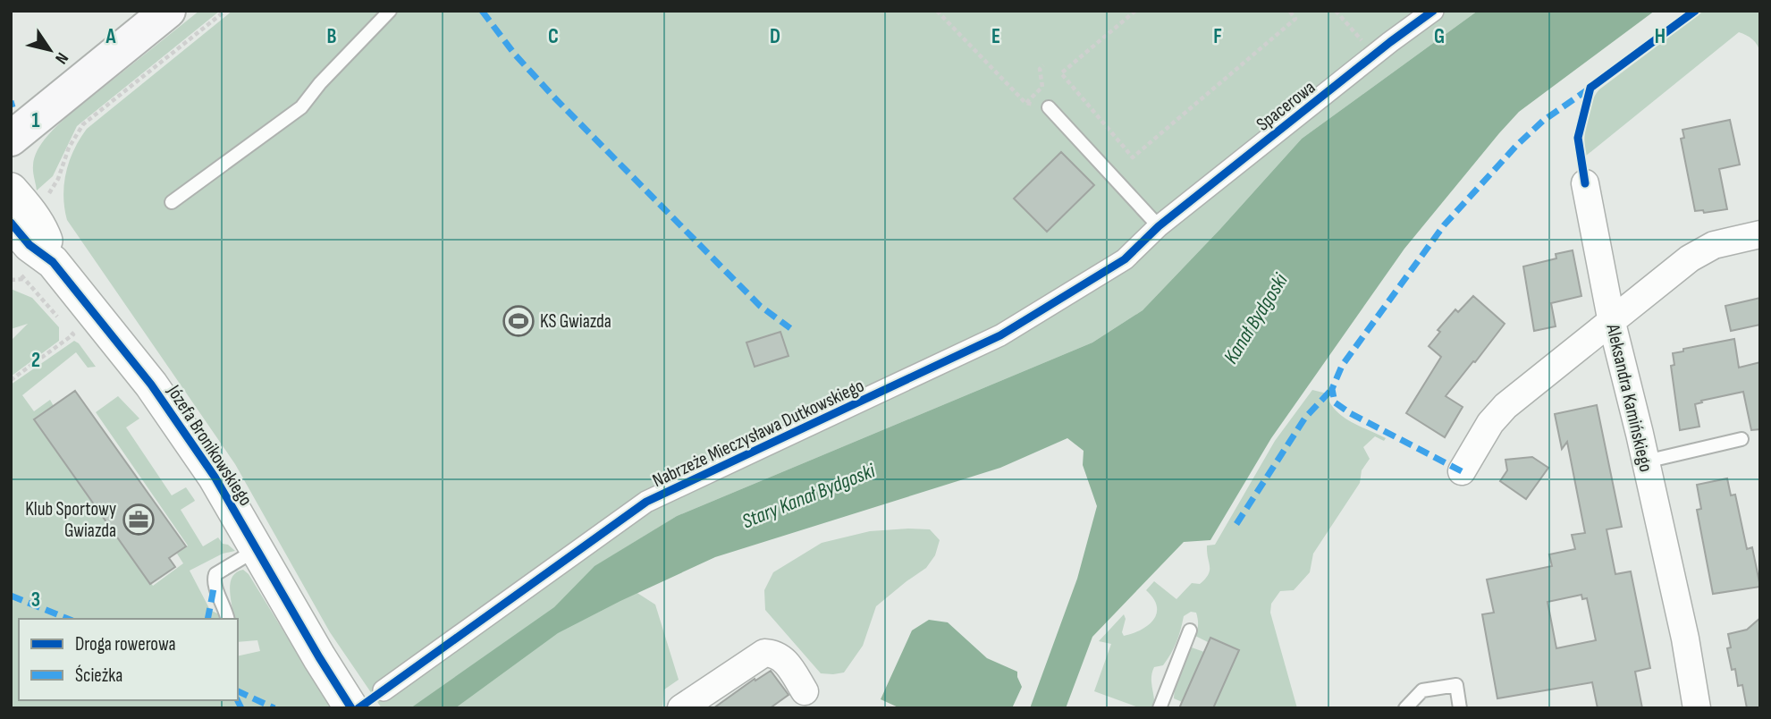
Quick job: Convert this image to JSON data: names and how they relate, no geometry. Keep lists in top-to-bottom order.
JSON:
{
  "streets": {
    "street": [
      "Spacerowa",
      "Aleksandra Kamińskiego",
      "Nabrzeże Mieczysława Dutkowskiego",
      "Józefa Bronikowskiego"
    ]
  },
  "crossings": [
    ["Spacerowa", "Nabrzeże Mieczysława Dutkowskiego"]
  ],
  "water": ["Kanał Bydgoski", "Stary Kanał Bydgoski"],
  "places": {
    "sports": ["KS Gwiazda"],
    "office": ["Klub Sportowy Gwiazda"]
  },
  "legend": ["Droga rowerowa", "Ścieżka"],
  "north": "bottom right",
  "grid": {
    "columns": [
      "A",
      "B",
      "C",
      "D",
      "E",
      "F",
      "G",
      "H"
    ],
    "rows": ["1", "2", "3"]
  }
}
